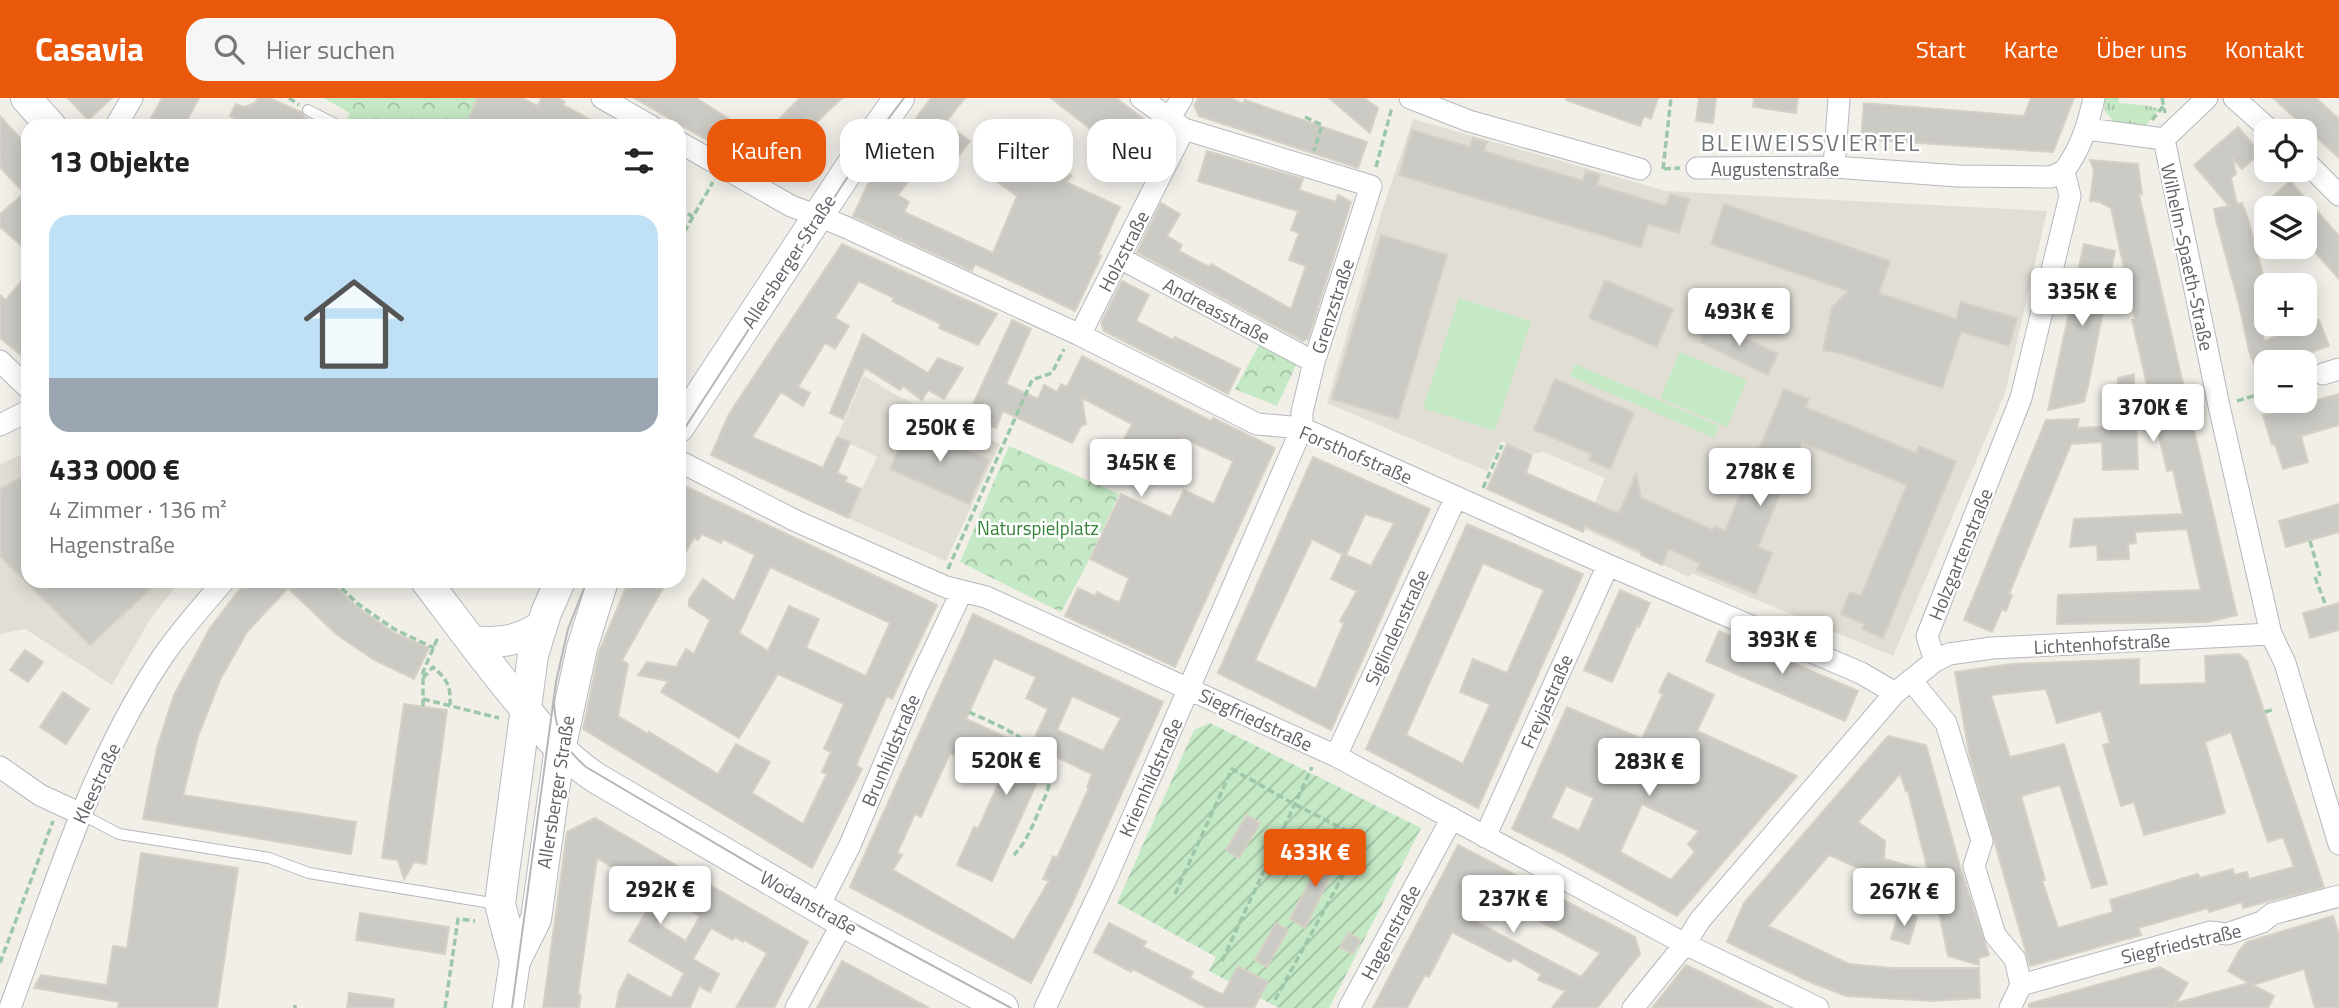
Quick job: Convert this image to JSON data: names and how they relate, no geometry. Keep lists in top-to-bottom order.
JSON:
{
  "streets": {
    "main road": ["Allersberger Straße", "Wodanstraße"],
    "street": [
      "Augustenstraße",
      "Holzstraße",
      "Wilhelm-Spaeth-Straße",
      "Grenzstraße",
      "Andreasstraße",
      "Forsthofstraße",
      "Holzgartenstraße",
      "Siglindenstraße",
      "Lichtenhofstraße",
      "Freyjastraße",
      "Siegfriedstraße",
      "Brunhildstraße",
      "Kriemhildstraße",
      "Kleestraße",
      "Hagenstraße"
    ]
  },
  "crossings": [
    ["Augustenstraße", "Holzgartenstraße"],
    ["Holzstraße", "Andreasstraße"],
    ["Holzstraße", "Forsthofstraße"],
    ["Wilhelm-Spaeth-Straße", "Lichtenhofstraße"],
    ["Allersberger Straße", "Forsthofstraße"],
    ["Allersberger Straße", "Wodanstraße"],
    ["Grenzstraße", "Andreasstraße"],
    ["Grenzstraße", "Forsthofstraße"],
    ["Grenzstraße", "Kriemhildstraße"],
    ["Forsthofstraße", "Siglindenstraße"],
    ["Forsthofstraße", "Freyjastraße"],
    ["Forsthofstraße", "Kriemhildstraße"],
    ["Holzgartenstraße", "Lichtenhofstraße"],
    ["Siglindenstraße", "Siegfriedstraße"],
    ["Freyjastraße", "Siegfriedstraße"],
    ["Siegfriedstraße", "Brunhildstraße"],
    ["Siegfriedstraße", "Kriemhildstraße"],
    ["Siegfriedstraße", "Hagenstraße"],
    ["Brunhildstraße", "Wodanstraße"]
  ],
  "districts": ["BLEIWEISSVIERTEL"],
  "parks": ["Naturspielplatz"],
  "page": {
    "header": "Casavia",
    "search": "Hier suchen",
    "nav": [
      "Start",
      "Karte",
      "Über uns",
      "Kontakt"
    ],
    "map_buttons": ["+", "−"],
    "chip": [
      "Kaufen",
      "Mieten",
      "Filter",
      "Neu"
    ],
    "heading": "13 Objekte",
    "list": [
      {
        "name": "433 000 €",
        "note": "4 Zimmer · 136 m² · Hagenstraße"
      }
    ],
    "price": [
      "335K €",
      "493K €",
      "370K €",
      "250K €",
      "345K €",
      "278K €",
      "393K €",
      "520K €",
      "283K €",
      "433K €",
      "292K €",
      "267K €",
      "237K €"
    ]
  }
}
